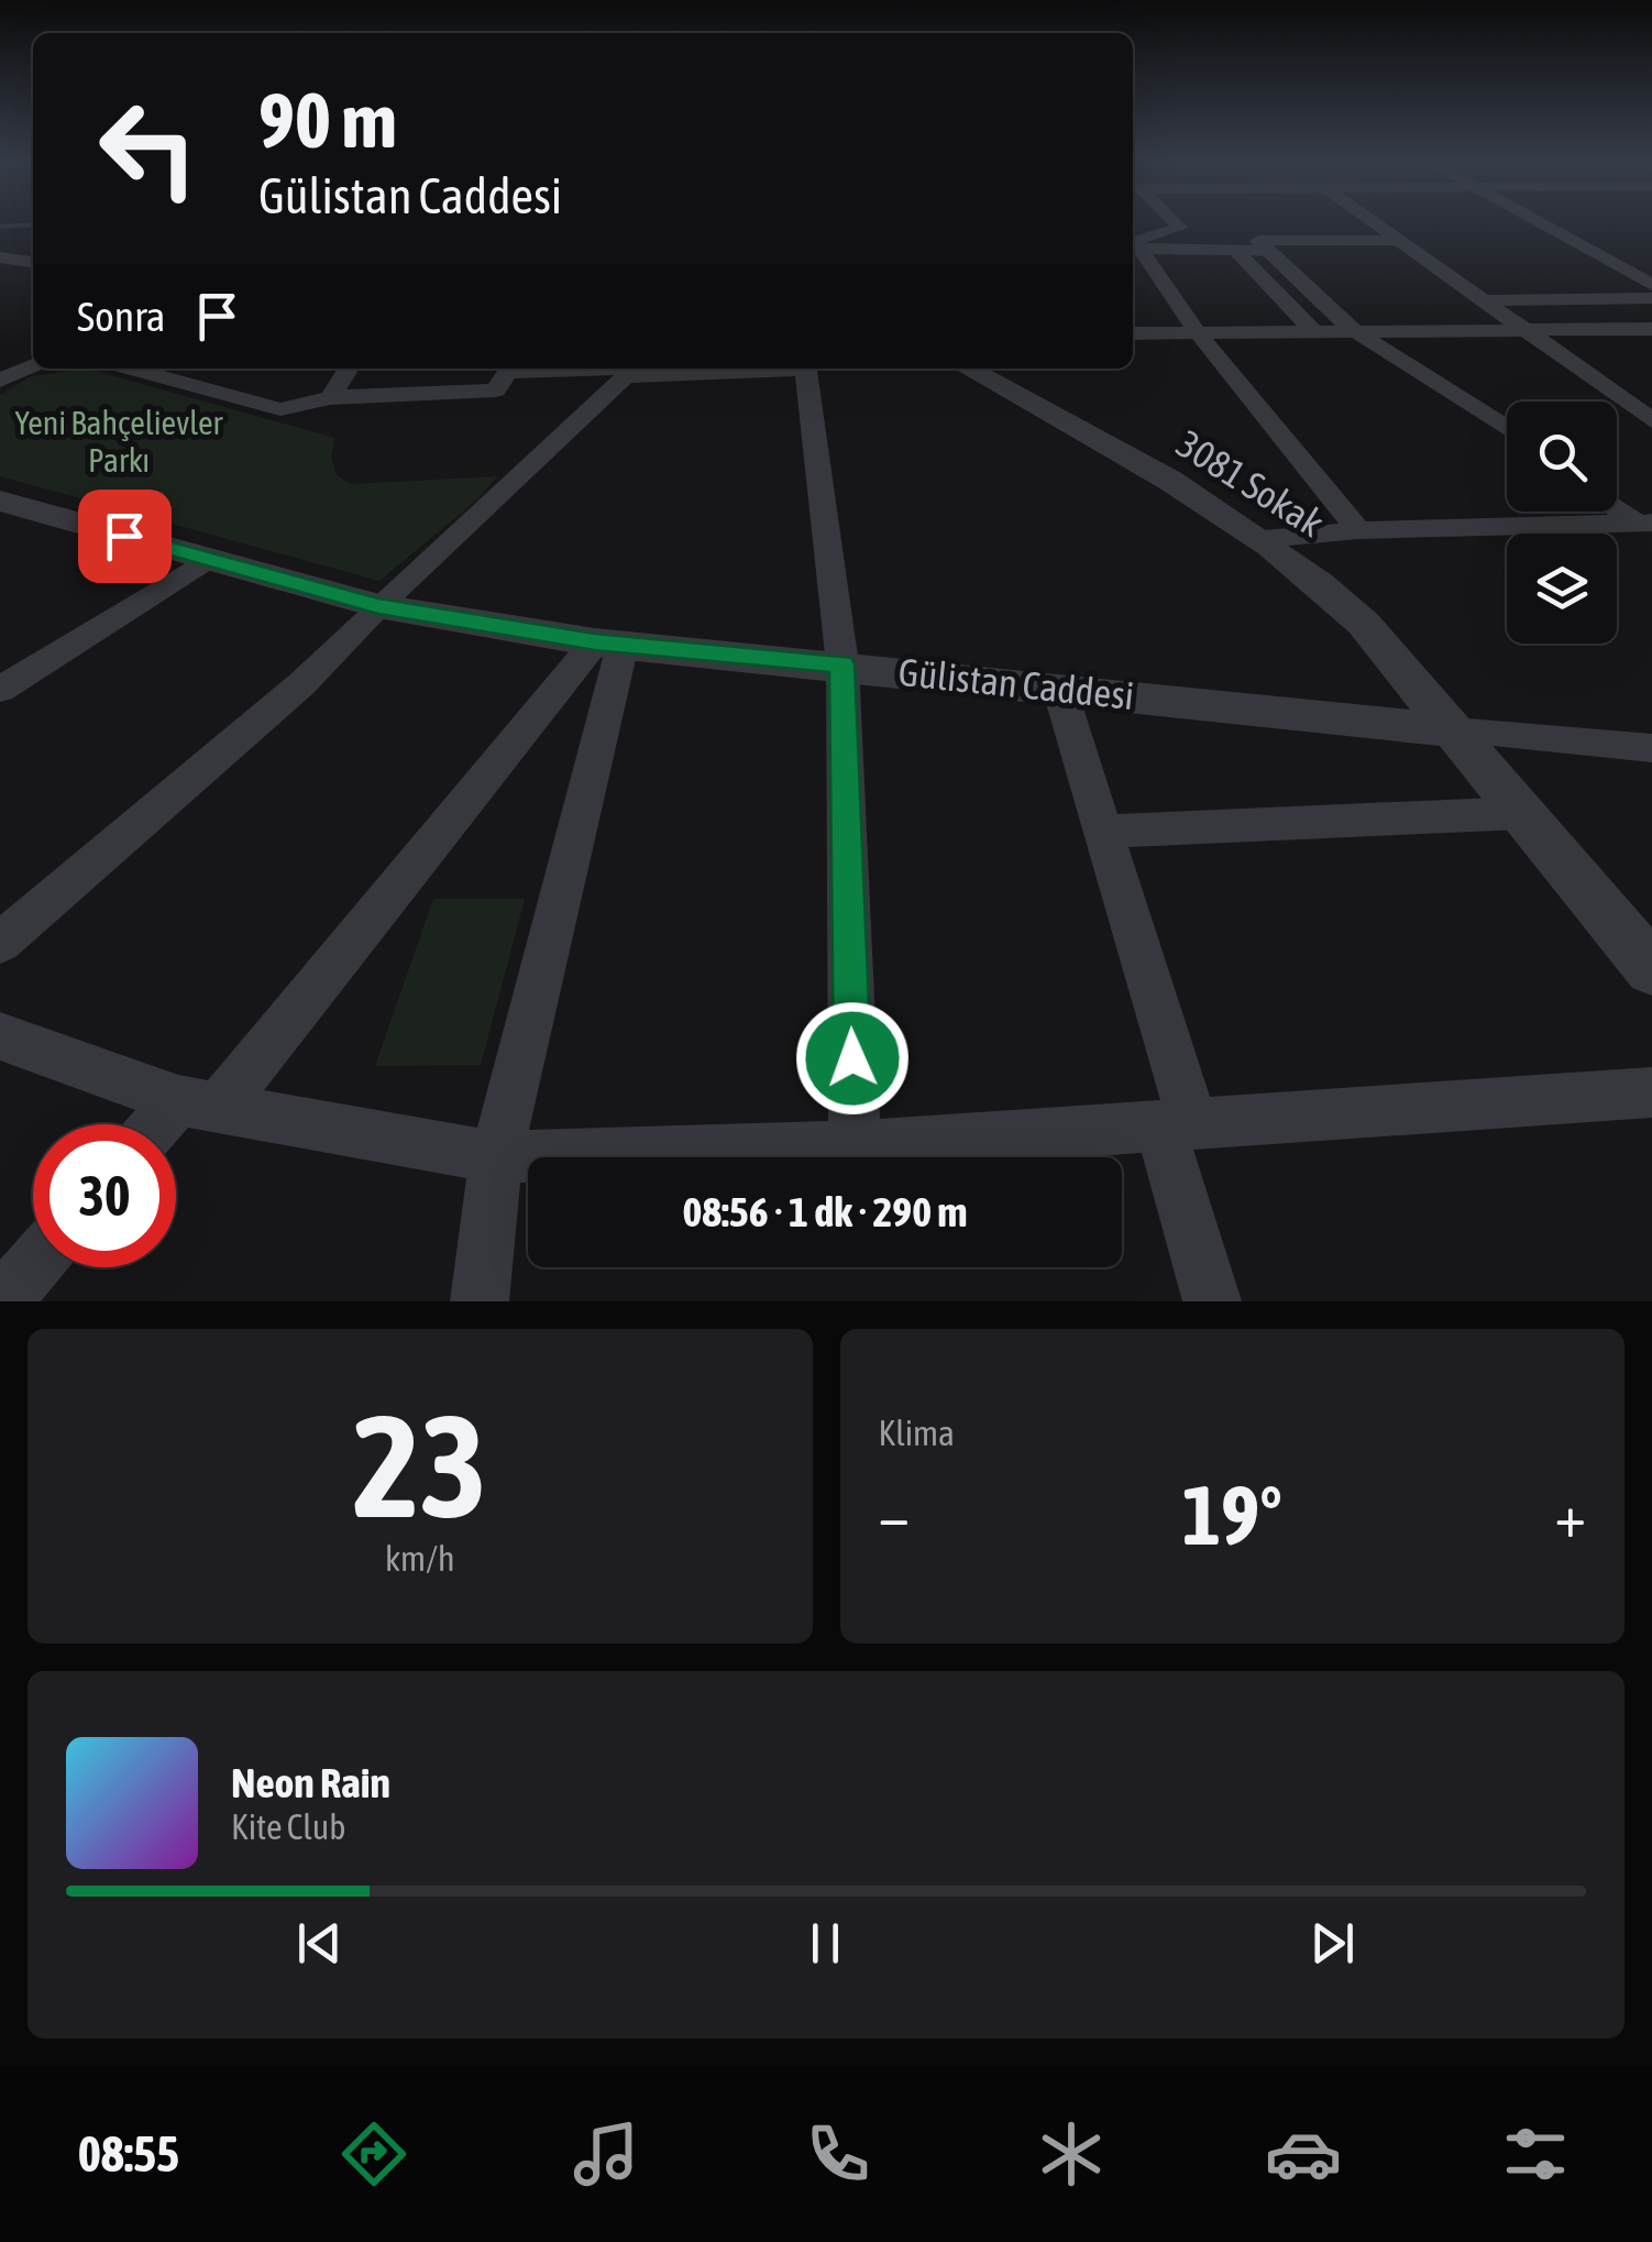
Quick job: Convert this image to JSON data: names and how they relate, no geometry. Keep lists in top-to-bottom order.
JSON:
{
  "streets": {
    "street": ["3081 Sokak", "Gülistan Caddesi"]
  },
  "crossings": [
    ["3081 Sokak", "Gülistan Caddesi"]
  ],
  "parks": ["Yeni Bahçelievler Parkı"],
  "page": {
    "turn": ["90 m", "Gülistan Caddesi"],
    "then": "Sonra",
    "limit": "30",
    "trip": "08:56 · 1 dk · 290 m",
    "tile": [
      ["23", "km/h"],
      "Klima"
    ],
    "heat": ["−", "19°", "+"],
    "song": ["Neon Rain", "Kite Club"],
    "tabs": "08:55"
  }
}
